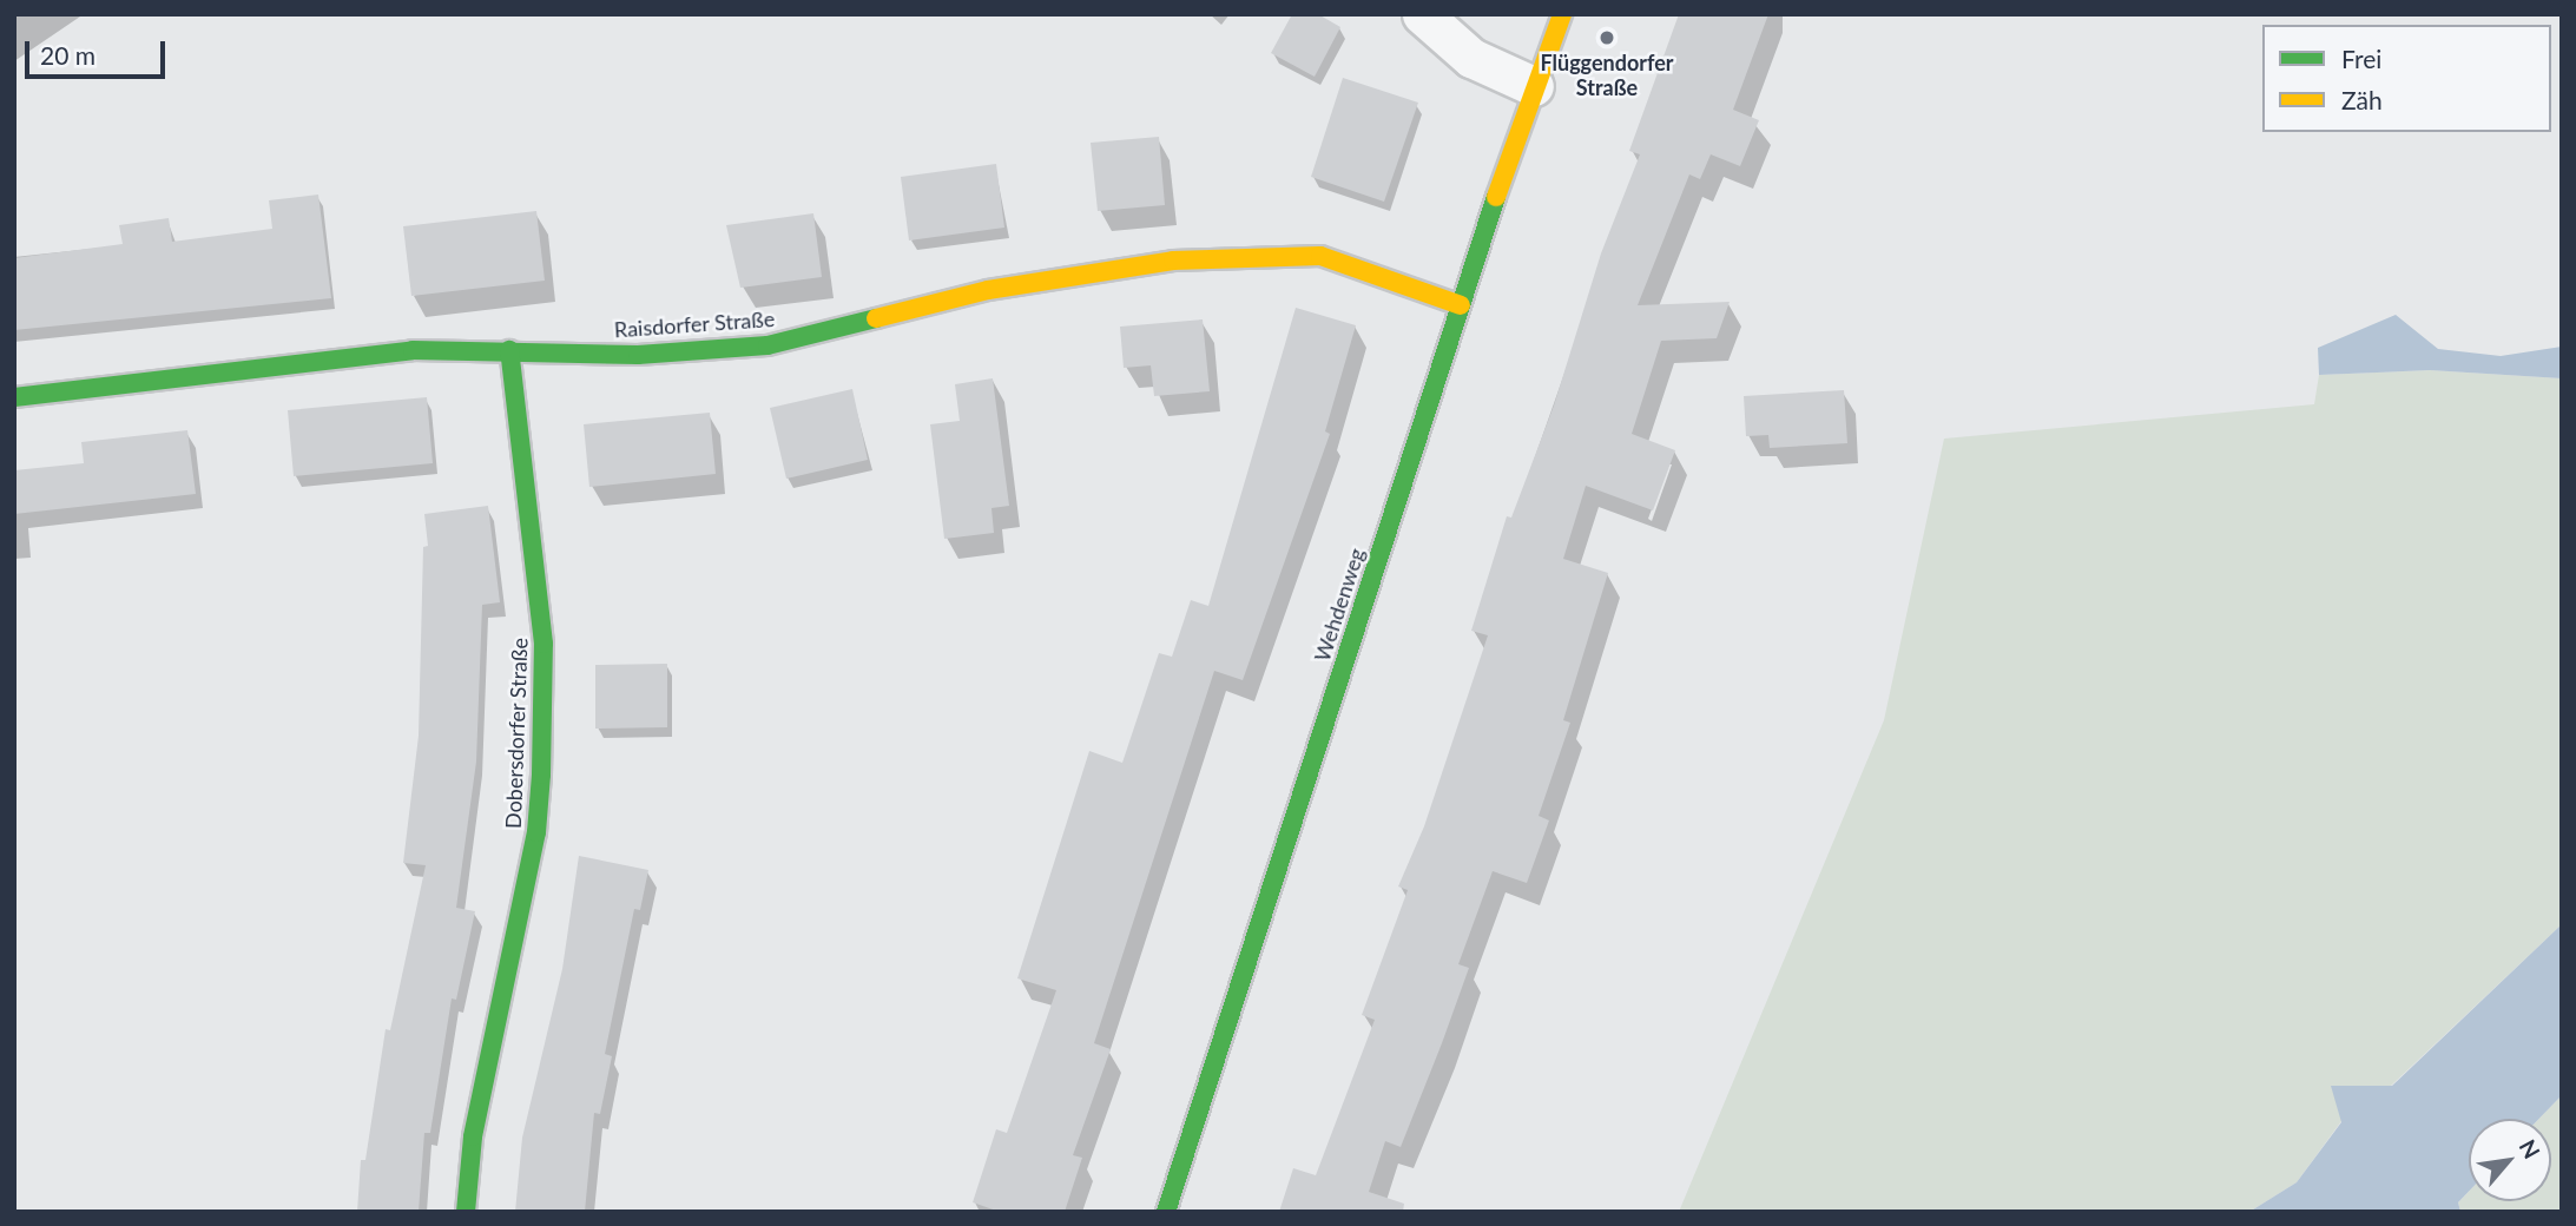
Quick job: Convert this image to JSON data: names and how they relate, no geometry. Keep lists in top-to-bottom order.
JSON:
{
  "streets": {
    "street": ["Raisdorfer Straße", "Wehdenweg", "Dobersdorfer Straße"]
  },
  "crossings": [
    ["Raisdorfer Straße", "Wehdenweg"],
    ["Raisdorfer Straße", "Dobersdorfer Straße"]
  ],
  "places": ["Flüggendorfer Straße"],
  "legend": ["Frei", "Zäh"],
  "scale_bar": "20 m",
  "north": "top right"
}
